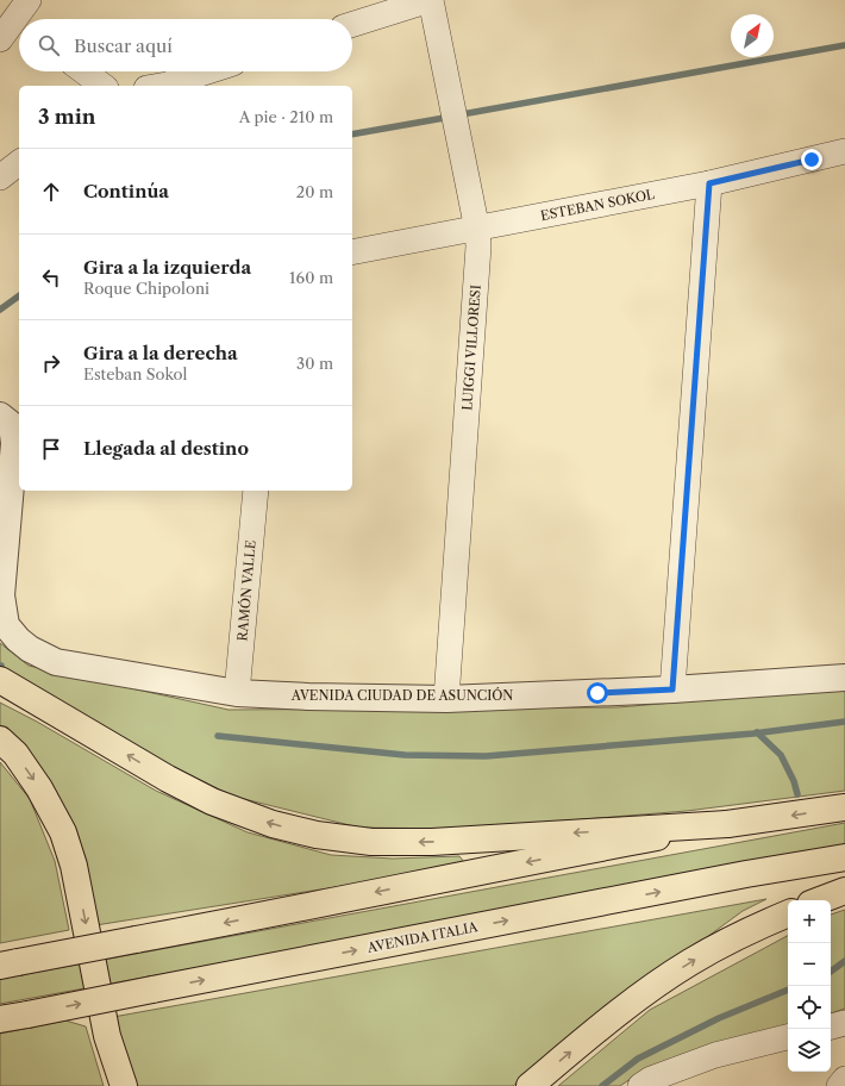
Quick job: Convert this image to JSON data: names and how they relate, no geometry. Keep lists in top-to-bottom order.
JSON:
{
  "streets": {
    "main road": ["AVENIDA ITALIA"],
    "street": [
      "ESTEBAN SOKOL",
      "LUIGGI VILLORESI",
      "RAMÓN VALLE",
      "AVENIDA CIUDAD DE ASUNCIÓN"
    ]
  },
  "crossings": [
    ["ESTEBAN SOKOL", "LUIGGI VILLORESI"],
    ["LUIGGI VILLORESI", "AVENIDA CIUDAD DE ASUNCIÓN"],
    ["RAMÓN VALLE", "AVENIDA CIUDAD DE ASUNCIÓN"]
  ],
  "north": "top right",
  "page": {
    "search": "Buscar aquí",
    "heading": ["3 min", "A pie · 210 m"],
    "list": [
      ["Continúa", "20 m"],
      ["Gira a la izquierda", "Roque Chipoloni", "160 m"],
      ["Gira a la derecha", "Esteban Sokol", "30 m"],
      "Llegada al destino"
    ],
    "map_buttons": ["+", "−"]
  }
}
